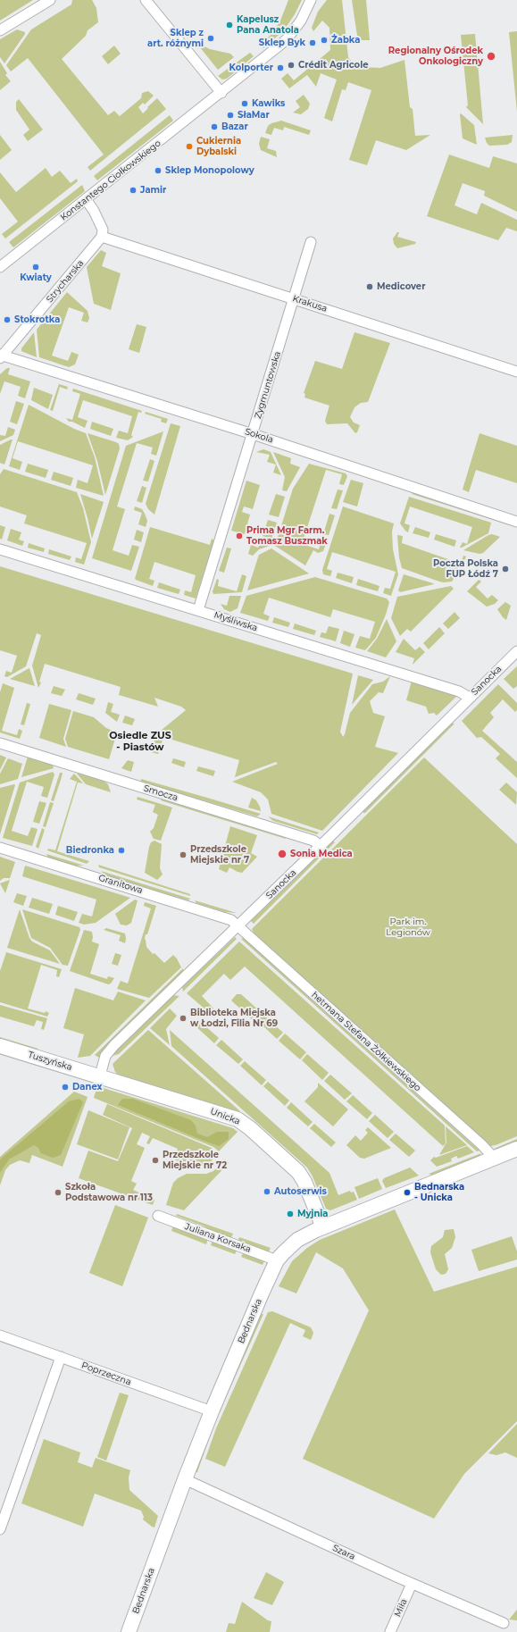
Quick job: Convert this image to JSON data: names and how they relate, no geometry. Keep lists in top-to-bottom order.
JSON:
{
  "streets": {
    "street": [
      "Konstantego Ciołkowskiego",
      "Strycharska",
      "Krakusa",
      "Zygmuntowska",
      "Sokola",
      "Myśliwska",
      "Sanocka",
      "Smocza",
      "Granitowa",
      "hetmana Stefana Żółkiewskiego",
      "Tuszyńska",
      "Unicka",
      "Juliana Korsaka",
      "Bednarska",
      "Poprzeczna",
      "Szara",
      "Miła"
    ]
  },
  "crossings": [
    ["Strycharska", "Krakusa"],
    ["Strycharska", "Sokola"],
    ["Krakusa", "Zygmuntowska"],
    ["Zygmuntowska", "Sokola"],
    ["Zygmuntowska", "Myśliwska"],
    ["Myśliwska", "Sanocka"],
    ["Sanocka", "Smocza"],
    ["Sanocka", "Granitowa"],
    ["Sanocka", "hetmana Stefana Żółkiewskiego"],
    ["Sanocka", "Tuszyńska"],
    ["Sanocka", "Unicka"],
    ["Granitowa", "hetmana Stefana Żółkiewskiego"],
    ["hetmana Stefana Żółkiewskiego", "Bednarska"],
    ["Tuszyńska", "Unicka"],
    ["Unicka", "Bednarska"],
    ["Juliana Korsaka", "Bednarska"],
    ["Bednarska", "Poprzeczna"],
    ["Bednarska", "Szara"],
    ["Szara", "Miła"]
  ],
  "districts": ["Osiedle ZUS - Piastów"],
  "parks": ["Park im. Legionów"],
  "places": [
    "Kapelusz Pana Anatola",
    "Sklep z art. różnymi",
    "Żabka",
    "Sklep Byk",
    "Regionalny Ośrodek Onkologiczny",
    "Crédit Agricole",
    "Kolporter",
    "Kawiks",
    "SłaMar",
    "Bazar",
    "Cukiernia Dybalski",
    "Sklep Monopolowy",
    "Jamir",
    "Kwiaty",
    "Medicover",
    "Stokrotka",
    "Prima Mgr Farm. Tomasz Buszmak",
    "Poczta Polska FUP Łódź 7",
    "Biedronka",
    "Sonia Medica",
    "Przedszkole Miejskie nr 7",
    "Biblioteka Miejska w Łodzi, Filia Nr 69",
    "Danex",
    "Przedszkole Miejskie nr 72",
    "Autoserwis",
    "Szkoła Podstawowa nr 113",
    "Bednarska - Unicka",
    "Myjnia"
  ]
}
